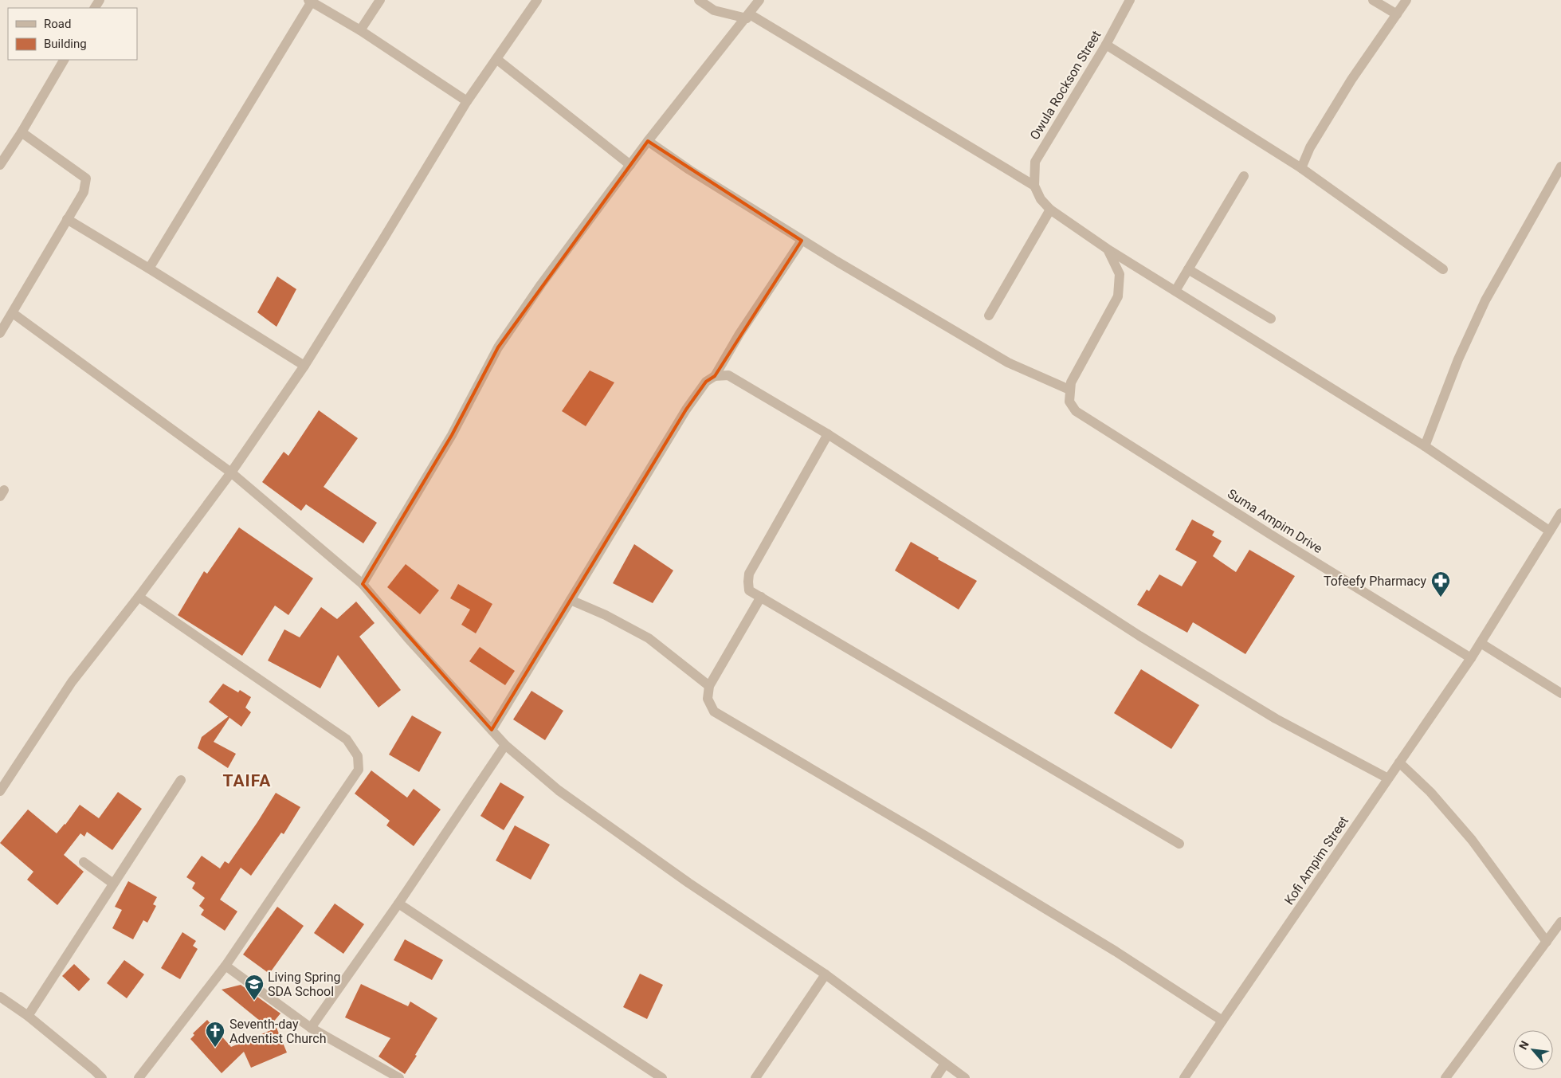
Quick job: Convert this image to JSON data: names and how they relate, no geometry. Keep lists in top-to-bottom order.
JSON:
{
  "streets": {
    "street": ["Owula Rockson Street", "Suma Ampim Drive", "Kofi Ampim Street"]
  },
  "crossings": [
    ["Suma Ampim Drive", "Kofi Ampim Street"]
  ],
  "districts": ["TAIFA"],
  "places": {
    "pharmacy": ["Tofeefy Pharmacy"],
    "school or university": ["Living Spring SDA School"],
    "church": ["Seventh-day Adventist Church"]
  },
  "legend": ["Road", "Building"],
  "north": "top left"
}
